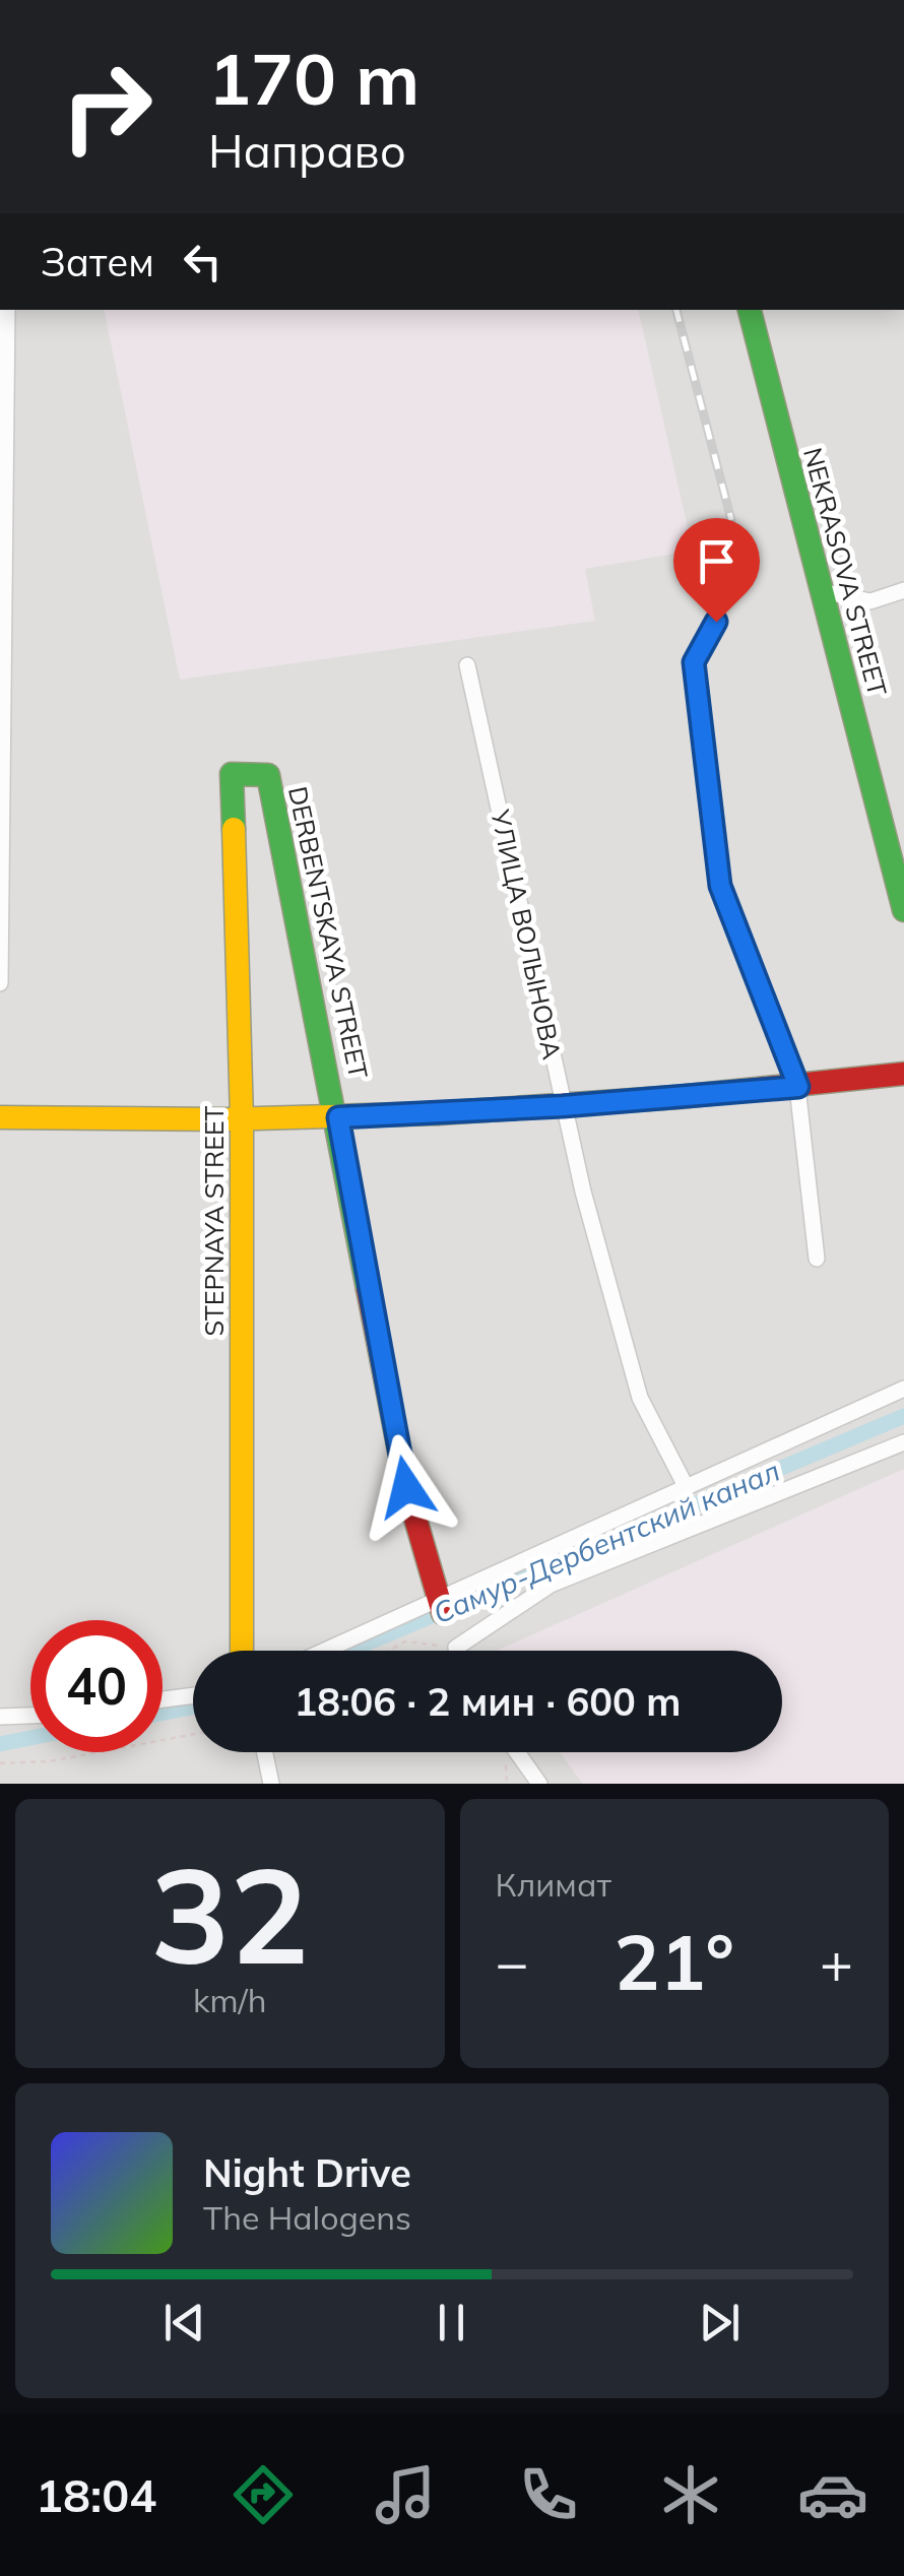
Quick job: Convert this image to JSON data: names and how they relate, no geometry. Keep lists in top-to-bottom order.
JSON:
{
  "streets": {
    "street": [
      "NEKRASOVA STREET",
      "DERBENTSKAYA STREET",
      "УЛИЦА ВОЛЫНОВА",
      "STEPNAYA STREET"
    ]
  },
  "crossings": [
    ["DERBENTSKAYA STREET", "STEPNAYA STREET"]
  ],
  "water": ["Самур-Дербентский канал"],
  "page": {
    "turn": ["170 m", "Направо"],
    "then": "Затем",
    "limit": "40",
    "trip": "18:06 · 2 мин · 600 m",
    "tile": [
      ["32", "km/h"],
      "Климат"
    ],
    "heat": ["−", "21°", "+"],
    "song": ["Night Drive", "The Halogens"],
    "tabs": "18:04"
  }
}
